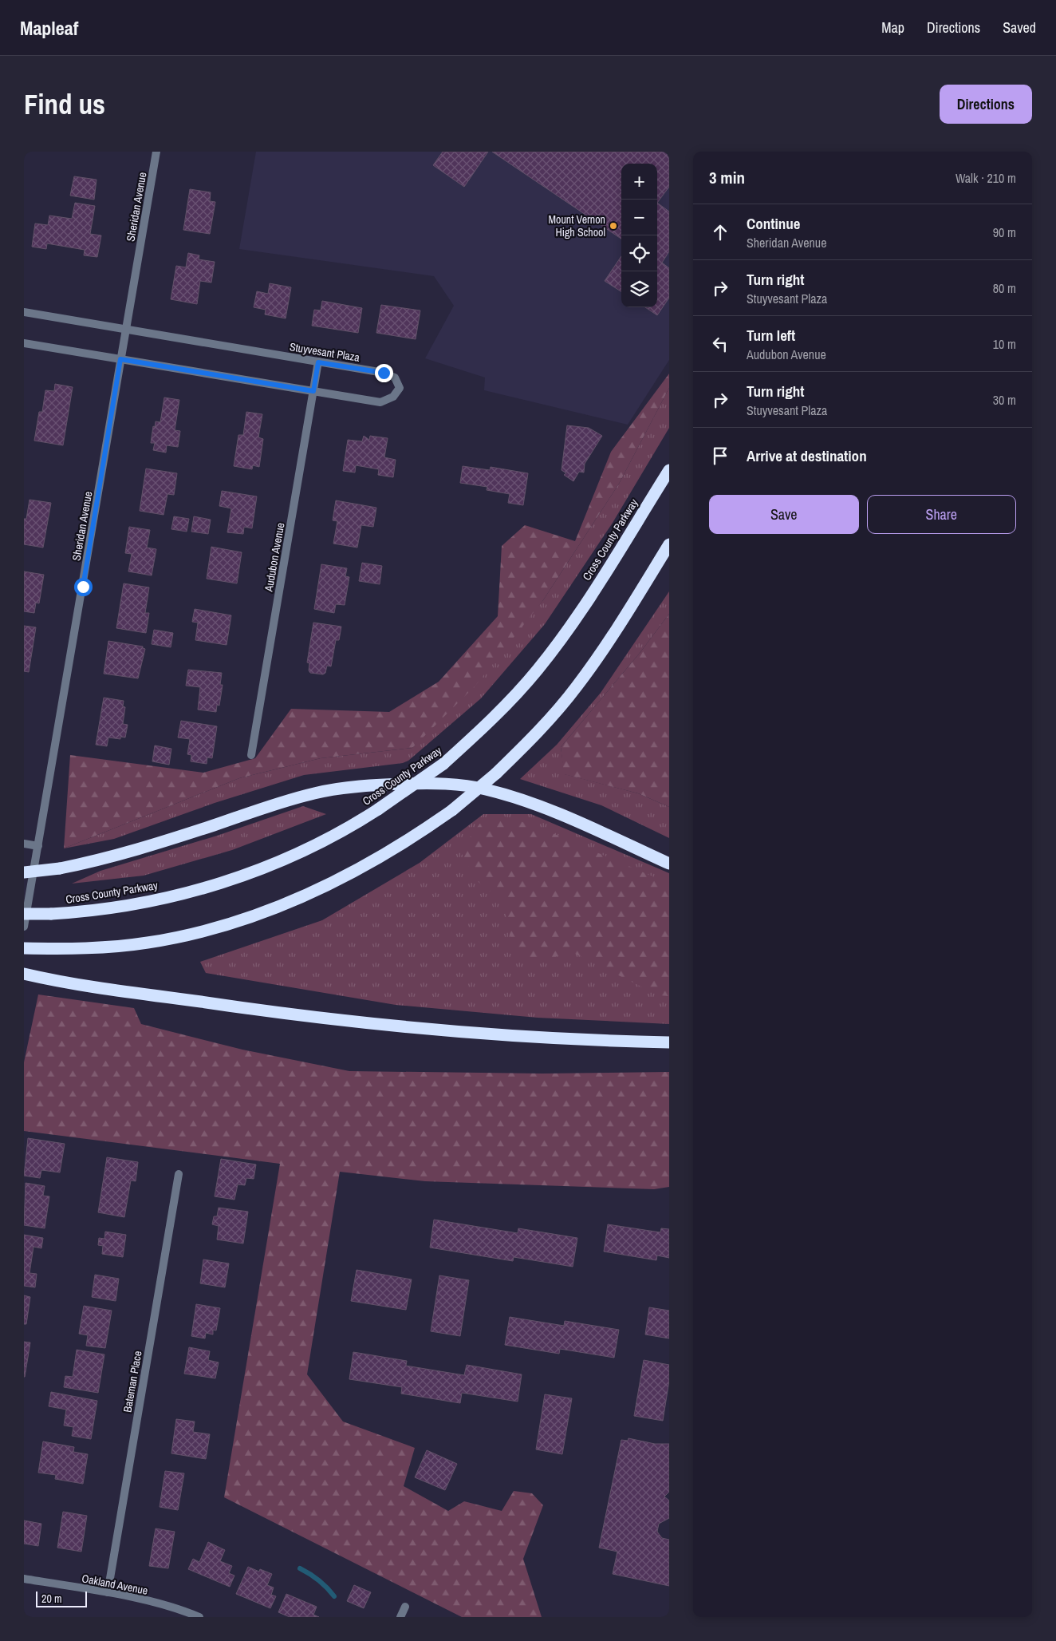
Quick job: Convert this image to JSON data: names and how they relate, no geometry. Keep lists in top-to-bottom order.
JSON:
{
  "streets": {
    "highway": ["Cross County Parkway"],
    "street": [
      "Sheridan Avenue",
      "Stuyvesant Plaza",
      "Audubon Avenue",
      "Bateman Place",
      "Oakland Avenue"
    ]
  },
  "crossings": [
    ["Sheridan Avenue", "Stuyvesant Plaza"],
    ["Stuyvesant Plaza", "Audubon Avenue"],
    ["Bateman Place", "Oakland Avenue"]
  ],
  "places": ["Mount Vernon High School"],
  "scale_bar": "20 m",
  "page": {
    "header": "Mapleaf",
    "nav": ["Map", "Directions", "Saved"],
    "buttons": [
      "Directions",
      ["Save", "Share"]
    ],
    "title": "Find us",
    "heading": ["3 min", "Walk · 210 m"],
    "map_buttons": ["+", "−"],
    "list": [
      ["Continue", "Sheridan Avenue", "90 m"],
      ["Turn right", "Stuyvesant Plaza", "80 m"],
      ["Turn left", "Audubon Avenue", "10 m"],
      ["Turn right", "Stuyvesant Plaza", "30 m"],
      "Arrive at destination"
    ],
    "scale": "20 m"
  }
}
